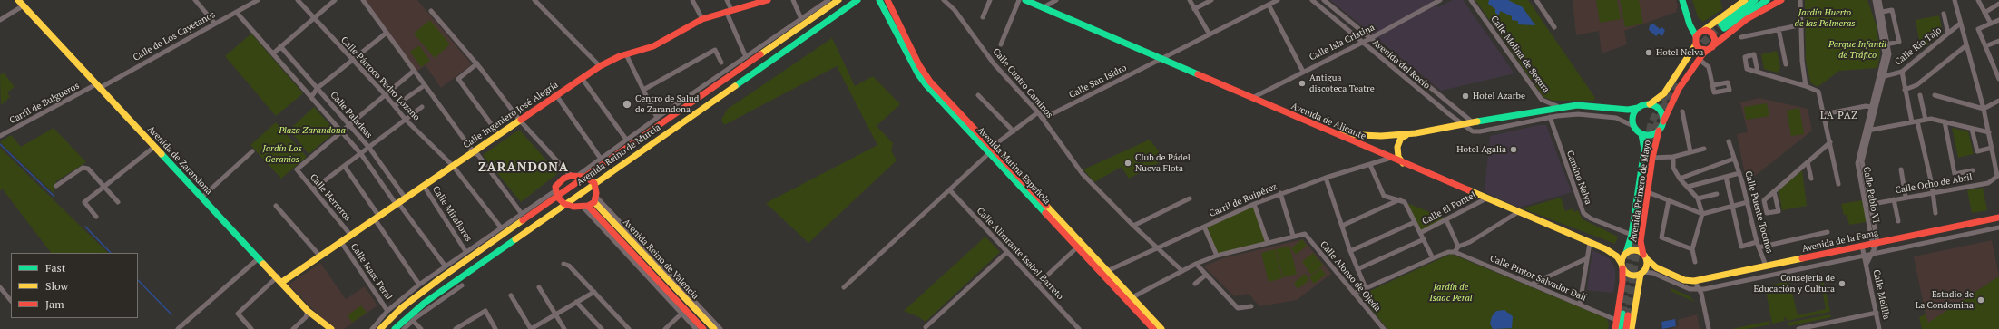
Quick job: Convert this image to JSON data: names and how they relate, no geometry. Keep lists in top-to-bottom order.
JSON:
{
  "streets": {
    "main road": [
      "Calle Ingeniero José Alegría",
      "Avenida de Alicante",
      "Avenida Reino de Murcia",
      "Avenida de Zarandona",
      "Avenida Marina Española",
      "Avenida Primero de Mayo",
      "Avenida de la Fama",
      "Avenida Reino de Valencia"
    ],
    "street": [
      "Calle de Los Cayetanos",
      "Calle Isla Cristina",
      "Calle Río Tajo",
      "Calle Molina de Segura",
      "Avenida del Rocío",
      "Calle Párroco Pedro Lozano",
      "Calle San Isidro",
      "Calle Cuatro Caminos",
      "Carril de Bulgueros",
      "Calle Paladeas",
      "Camino Nelva",
      "Calle Ocho de Abril",
      "Calle Pablo VI",
      "Calle Herreros",
      "Carril de Ruipérez",
      "Calle El Pontel",
      "Calle Puente Tocinos",
      "Calle Miraflores",
      "Calle Alimrante Isabel Barreto",
      "Calle Isaac Peral",
      "Calle Alonso de Ojeda",
      "Calle Pintor Salvador Dalí",
      "Calle Melilla"
    ]
  },
  "crossings": [
    ["Calle de Los Cayetanos", "Carril de Bulgueros"],
    ["Calle de Los Cayetanos", "Avenida de Zarandona"],
    ["Calle Isla Cristina", "Avenida del Rocío"],
    ["Calle Isla Cristina", "Avenida de Alicante"],
    ["Calle Río Tajo", "Calle Pablo VI"],
    ["Avenida del Rocío", "Camino Nelva"],
    ["Avenida del Rocío", "Avenida Primero de Mayo"],
    ["Calle Párroco Pedro Lozano", "Calle Ingeniero José Alegría"],
    ["Calle San Isidro", "Calle Cuatro Caminos"],
    ["Calle San Isidro", "Avenida de Alicante"],
    ["Calle Cuatro Caminos", "Carril de Ruipérez"],
    ["Carril de Bulgueros", "Avenida de Zarandona"],
    ["Calle Paladeas", "Calle Ingeniero José Alegría"],
    ["Calle Ingeniero José Alegría", "Avenida de Zarandona"],
    ["Calle Ingeniero José Alegría", "Calle Herreros"],
    ["Calle Ingeniero José Alegría", "Calle Miraflores"],
    ["Calle Ingeniero José Alegría", "Calle Isaac Peral"],
    ["Avenida de Alicante", "Avenida Primero de Mayo"],
    ["Avenida de Alicante", "Carril de Ruipérez"],
    ["Avenida de Alicante", "Calle El Pontel"],
    ["Avenida de Alicante", "Avenida de la Fama"],
    ["Avenida Marina Española", "Carril de Ruipérez"],
    ["Camino Nelva", "Avenida Primero de Mayo"],
    ["Calle Ocho de Abril", "Calle Pablo VI"],
    ["Avenida Primero de Mayo", "Avenida de la Fama"],
    ["Calle Pablo VI", "Avenida de la Fama"],
    ["Calle Pablo VI", "Calle Melilla"],
    ["Calle Puente Tocinos", "Avenida de la Fama"],
    ["Avenida de la Fama", "Calle Melilla"]
  ],
  "districts": ["LA PAZ", "ZARANDONA"],
  "parks": [
    "Jardín Huerto de las Palmeras",
    "Parque Infantil de Tráfico",
    "Plaza Zarandona",
    "Jardín Los Geranios",
    "Jardín de Isaac Peral"
  ],
  "places": [
    "Hotel Nelva",
    "Antigua discoteca Teatre",
    "Hotel Azarbe",
    "Centro de Salud de Zarandona",
    "Hotel Agalia",
    "Club de Pádel Nueva Flota",
    "Consejería de Educación y Cultura",
    "Estadio de La Condomina"
  ],
  "legend": ["Fast", "Slow", "Jam"]
}
